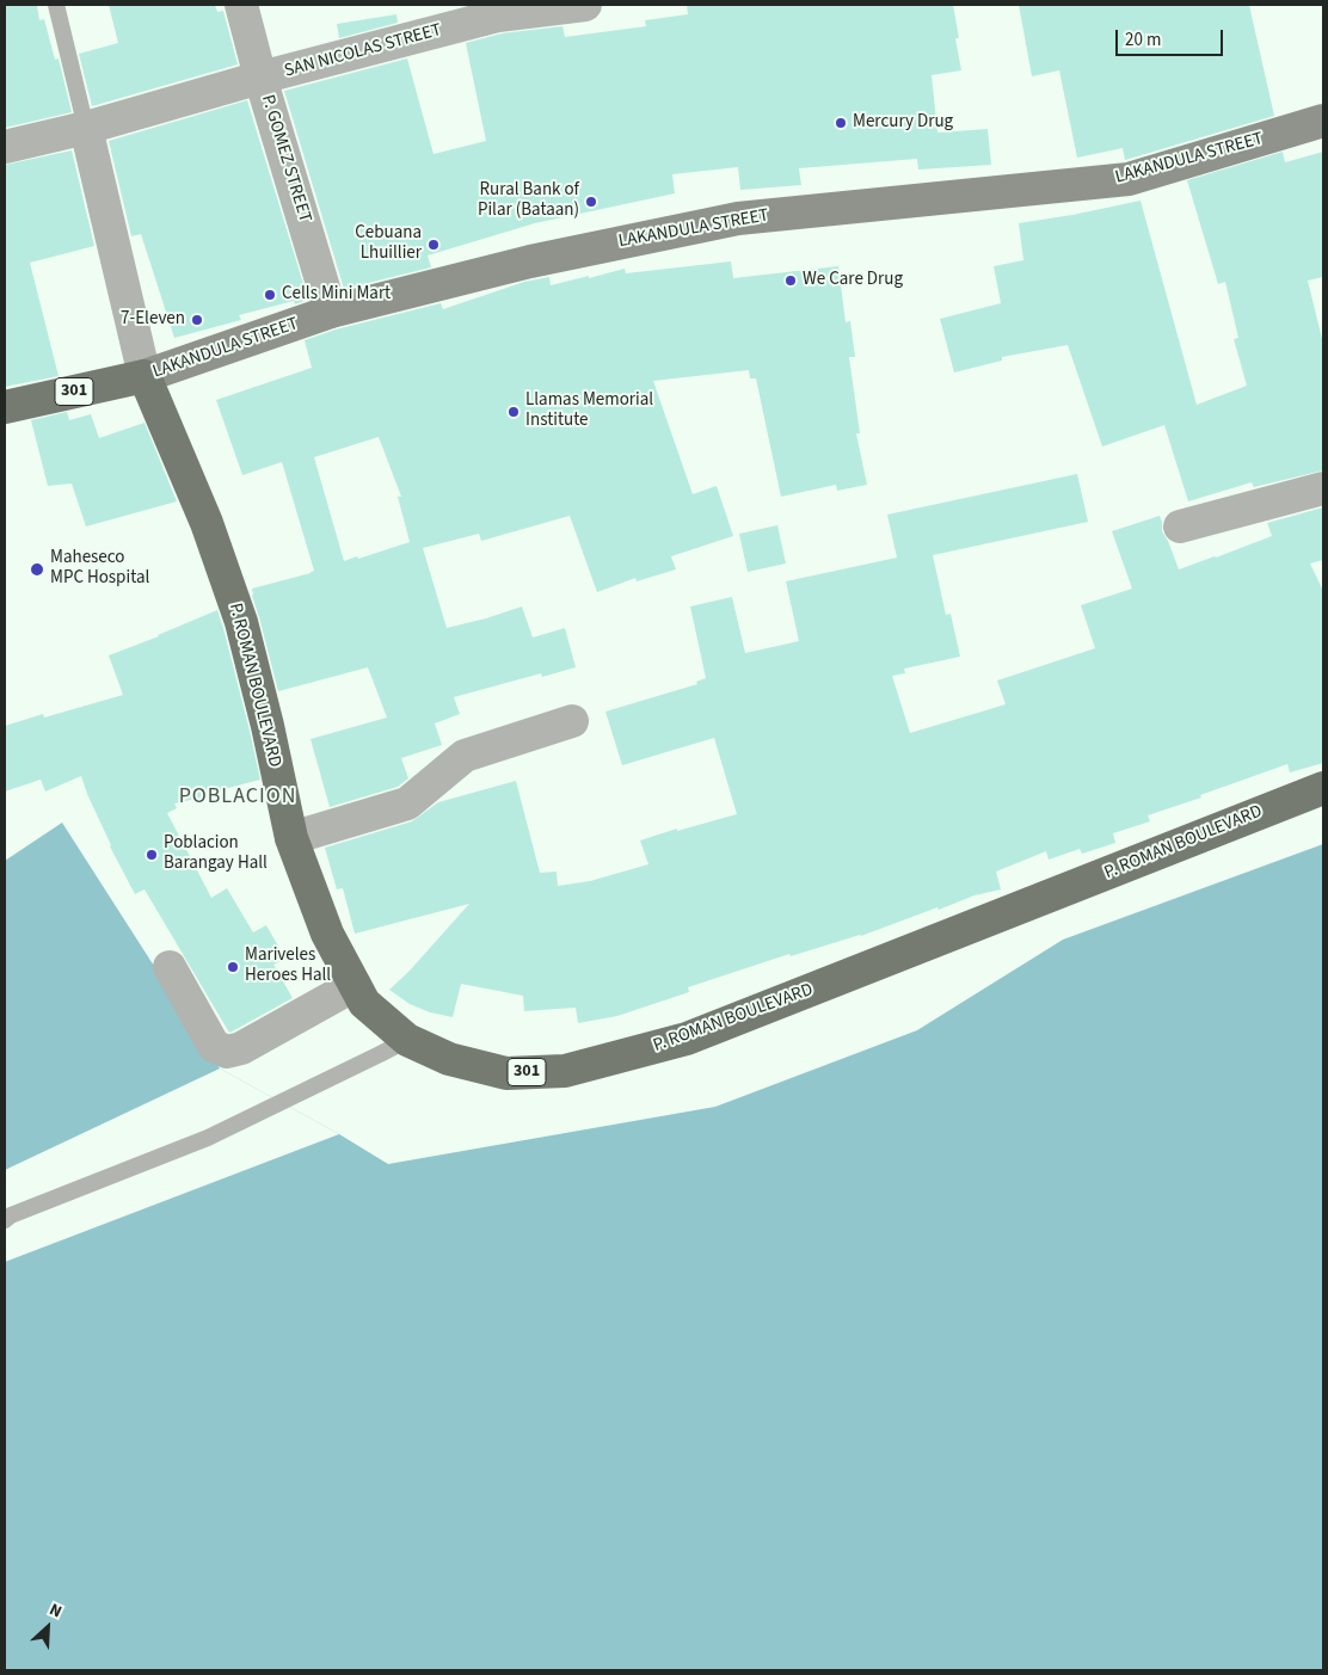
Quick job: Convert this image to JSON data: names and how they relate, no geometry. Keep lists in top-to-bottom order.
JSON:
{
  "streets": {
    "main road": ["LAKANDULA STREET", "301", "P. ROMAN BOULEVARD"],
    "street": ["SAN NICOLAS STREET", "P. GOMEZ STREET"]
  },
  "crossings": [
    ["SAN NICOLAS STREET", "P. GOMEZ STREET"],
    ["P. GOMEZ STREET", "LAKANDULA STREET"],
    ["LAKANDULA STREET", "301"],
    ["LAKANDULA STREET", "P. ROMAN BOULEVARD"],
    ["301", "P. ROMAN BOULEVARD"]
  ],
  "districts": ["POBLACION"],
  "places": [
    "Mercury Drug",
    "Rural Bank of Pilar (Bataan)",
    "Cebuana Lhuillier",
    "We Care Drug",
    "Cells Mini Mart",
    "7-Eleven",
    "Llamas Memorial Institute",
    "Maheseco MPC Hospital",
    "Poblacion Barangay Hall",
    "Mariveles Heroes Hall"
  ],
  "scale_bar": "20 m",
  "north": "top right"
}
